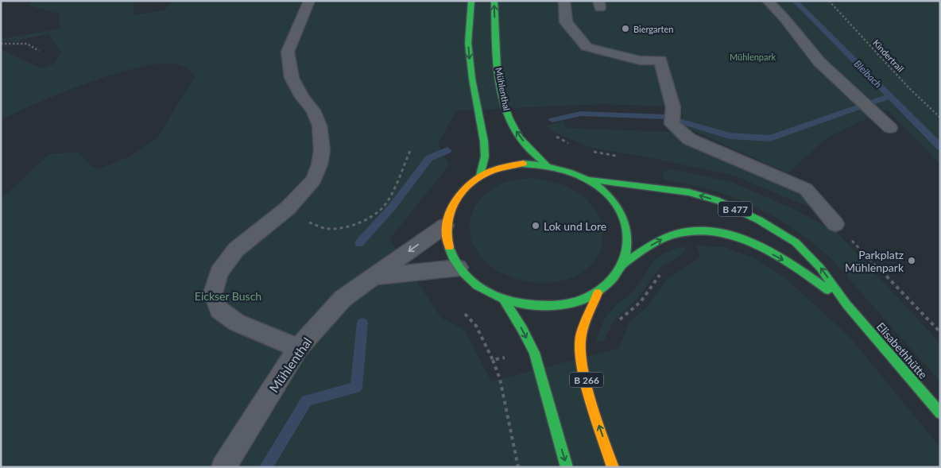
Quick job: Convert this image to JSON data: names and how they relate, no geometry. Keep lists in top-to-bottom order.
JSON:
{
  "streets": {
    "main road": [
      "Mühlenthal",
      "B 477",
      "Elisabethhütte",
      "B 266"
    ],
    "path": ["Kindertrail"]
  },
  "crossings": [
    ["B 477", "Elisabethhütte"]
  ],
  "water": ["Bleibach"],
  "parks": ["Mühlenpark", "Eickser Busch"],
  "places": ["Biergarten", "Lok und Lore", "Parkplatz Mühlenpark"]
}
